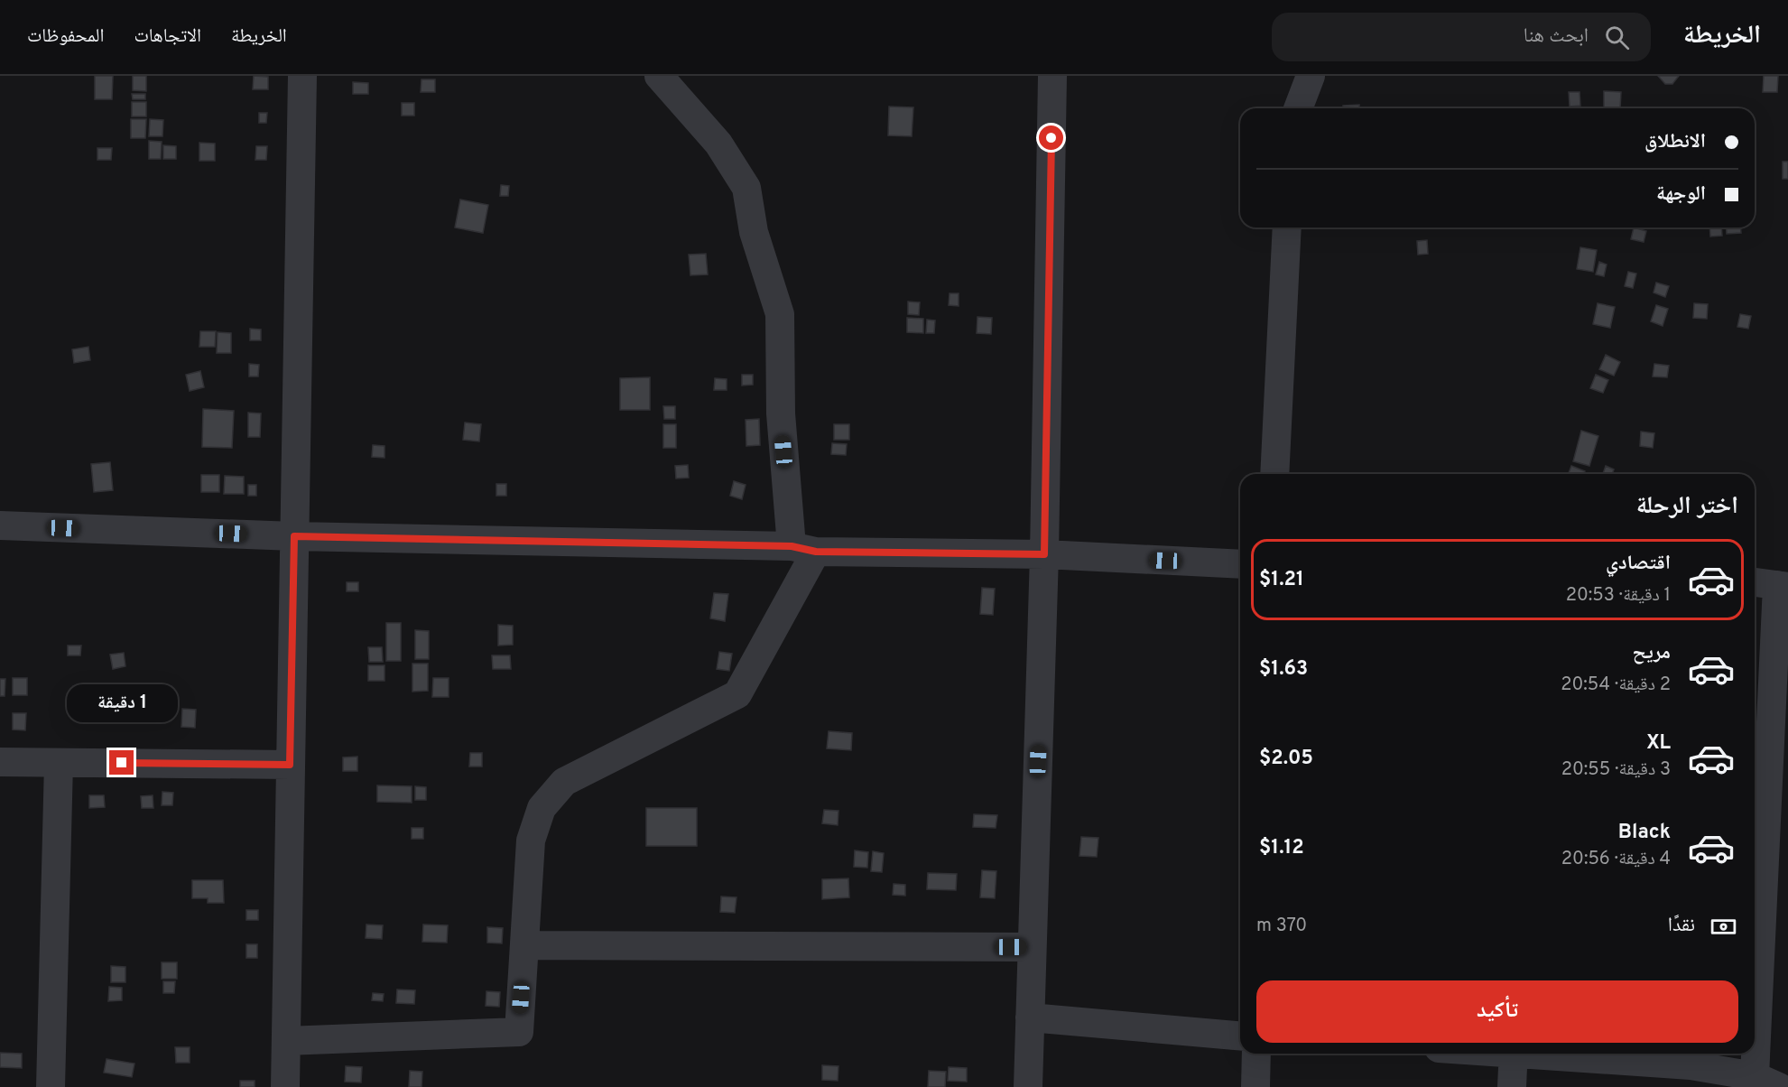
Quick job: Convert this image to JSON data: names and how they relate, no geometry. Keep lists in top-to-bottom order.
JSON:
{
  "page": {
    "header": "الخريطة",
    "search": "ابحث هنا",
    "nav": ["الخريطة", "الاتجاهات", "المحفوظات"],
    "banner": ["الانطلاق", "الوجهة"],
    "heading": "اختر الرحلة",
    "list": [
      {
        "name": "اقتصادي",
        "note": "1 دقيقة · 20:53",
        "value": "$1.21"
      },
      {
        "name": "مريح",
        "note": "2 دقيقة · 20:54",
        "value": "$1.63"
      },
      {
        "name": "XL",
        "note": "3 دقيقة · 20:55",
        "value": "$2.05"
      },
      {
        "name": "Black",
        "note": "4 دقيقة · 20:56",
        "value": "$1.12"
      }
    ],
    "bubble": "1 دقيقة",
    "pay": ["نقدًا", "370 m"],
    "buttons": "تأكيد"
  }
}
